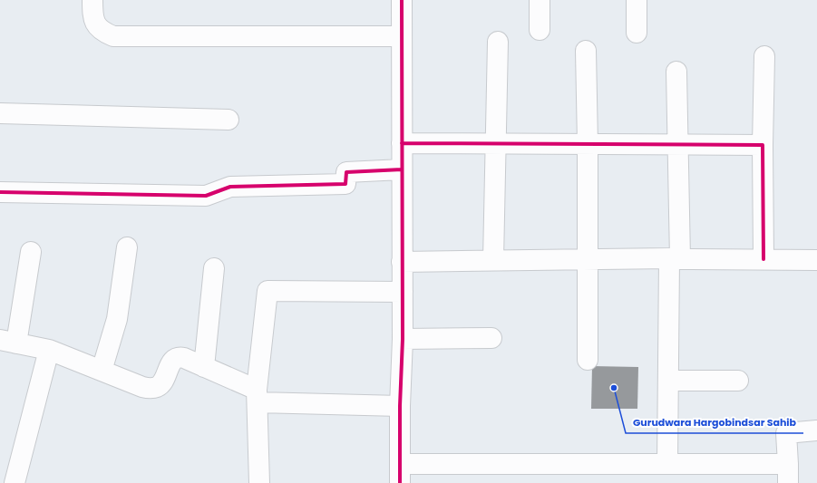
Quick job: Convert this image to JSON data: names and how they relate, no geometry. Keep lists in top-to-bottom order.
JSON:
{
  "places": ["Gurudwara Hargobindsar Sahib"]
}
